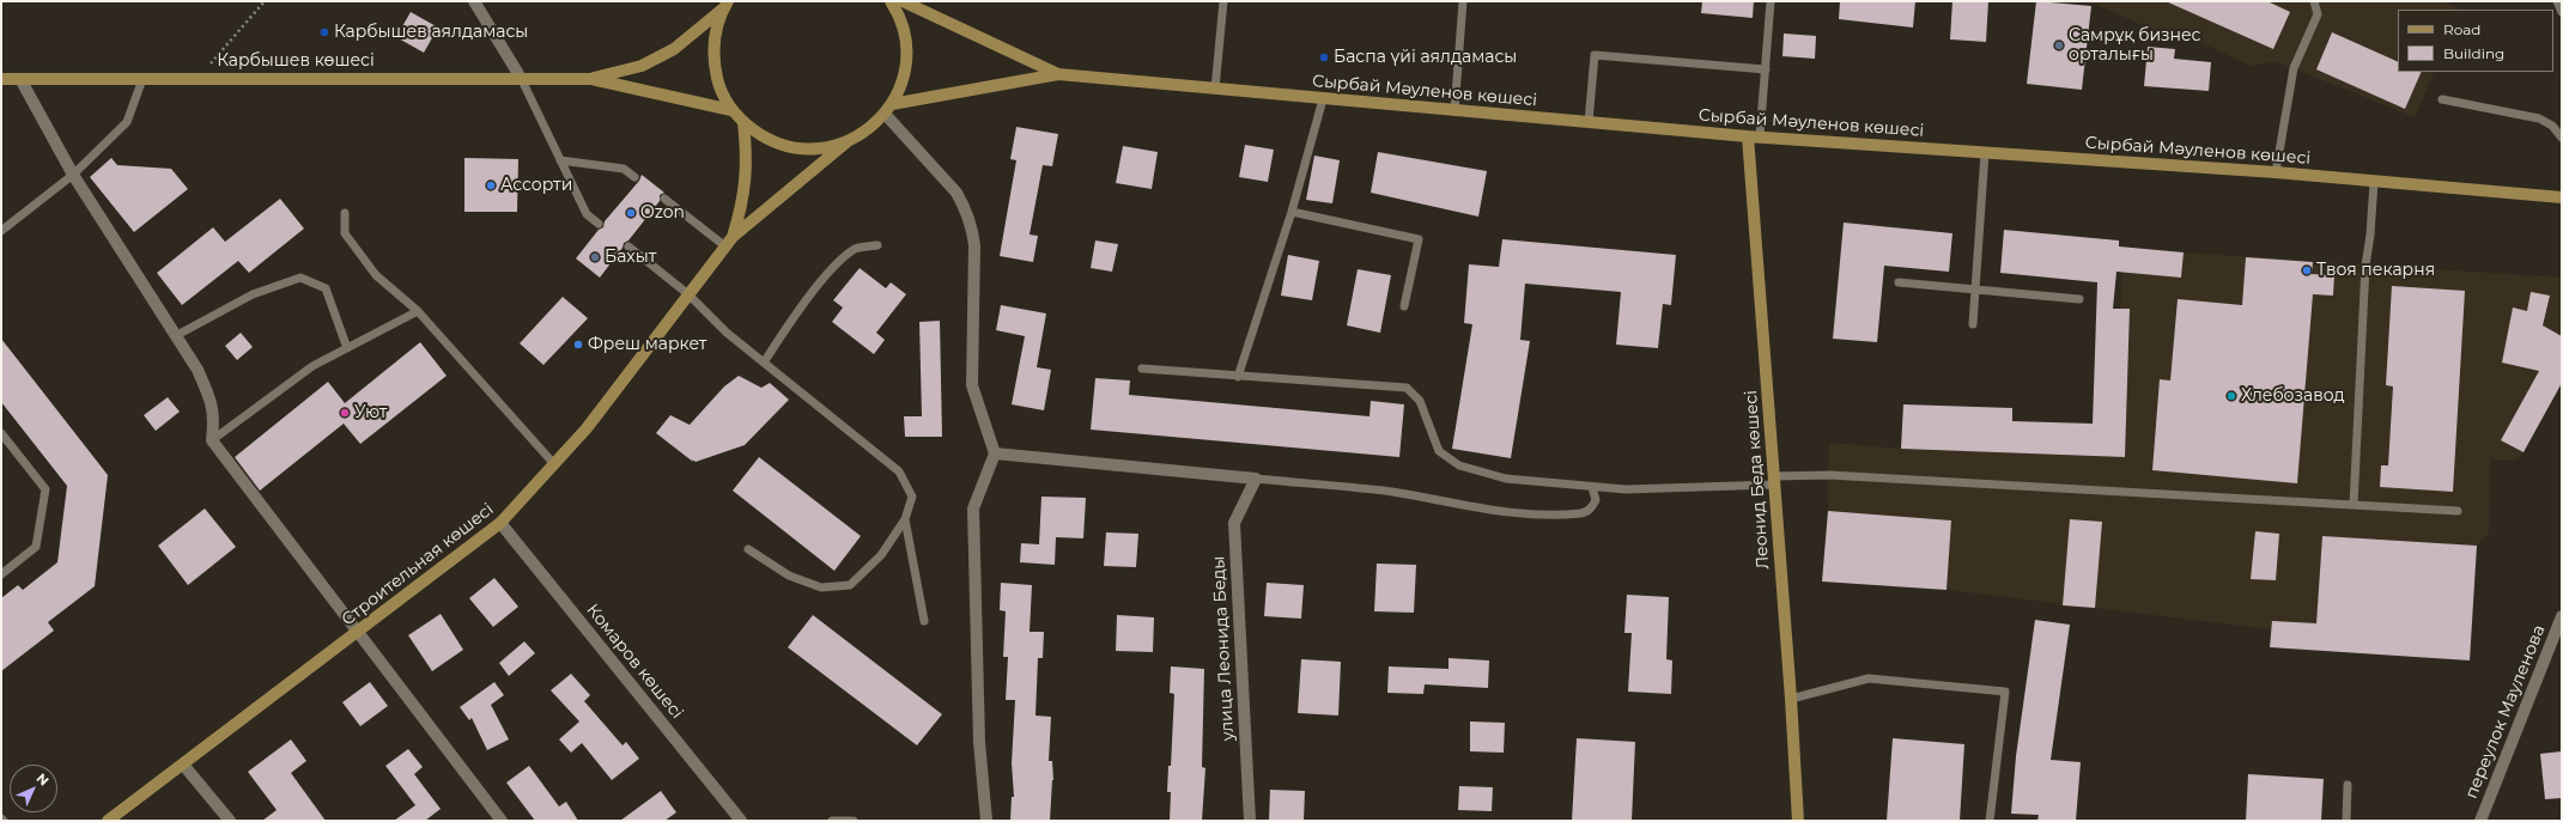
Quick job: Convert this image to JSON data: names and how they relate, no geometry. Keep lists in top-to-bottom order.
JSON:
{
  "streets": {
    "main road": [
      "Карбышев көшесі",
      "Сырбай Мәуленов көшесі",
      "Леонид Беда көшесі",
      "Строительная көшесі"
    ],
    "street": ["улица Леонида Беды", "Комаров көшесі", "переулок Мауленова"]
  },
  "crossings": [
    ["Сырбай Мәуленов көшесі", "Леонид Беда көшесі"],
    ["Строительная көшесі", "Комаров көшесі"]
  ],
  "places": [
    "Карбышев аялдамасы",
    "Самрұқ бизнес орталығы",
    "Баспа үйі аялдамасы",
    "Ассорти",
    "Ozon",
    "Бахыт",
    "Твоя пекарня",
    "Фреш маркет",
    "Хлебозавод",
    "Уют"
  ],
  "legend": ["Road", "Building"],
  "north": "top right"
}
